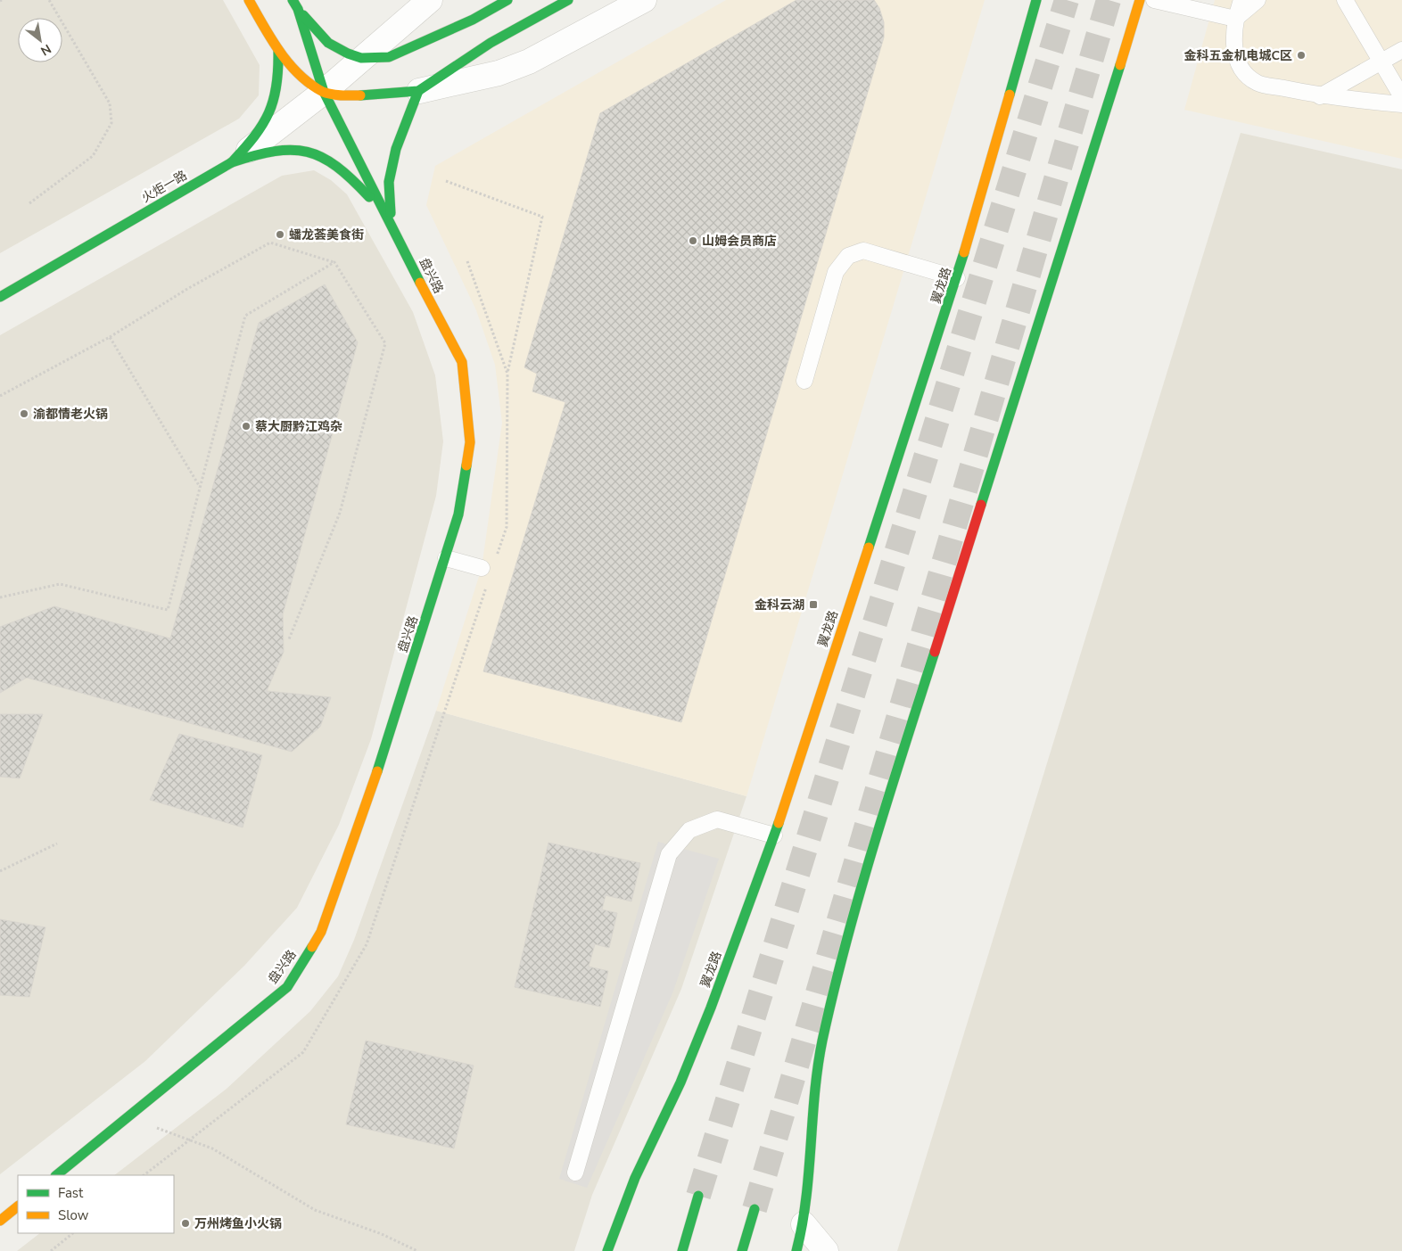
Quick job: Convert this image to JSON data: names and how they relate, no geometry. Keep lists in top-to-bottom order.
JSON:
{
  "streets": {
    "main road": ["火炬一路", "盘兴路", "翼龙路"]
  },
  "places": {
    "other": [
      "金科五金机电城C区",
      "蟠龙荟美食街",
      "山姆会员商店",
      "渝都情老火锅",
      "蔡大厨黔江鸡杂",
      "万州烤鱼小火锅"
    ],
    "transit": ["金科云湖"]
  },
  "legend": ["Fast", "Slow"],
  "north": "bottom right"
}
